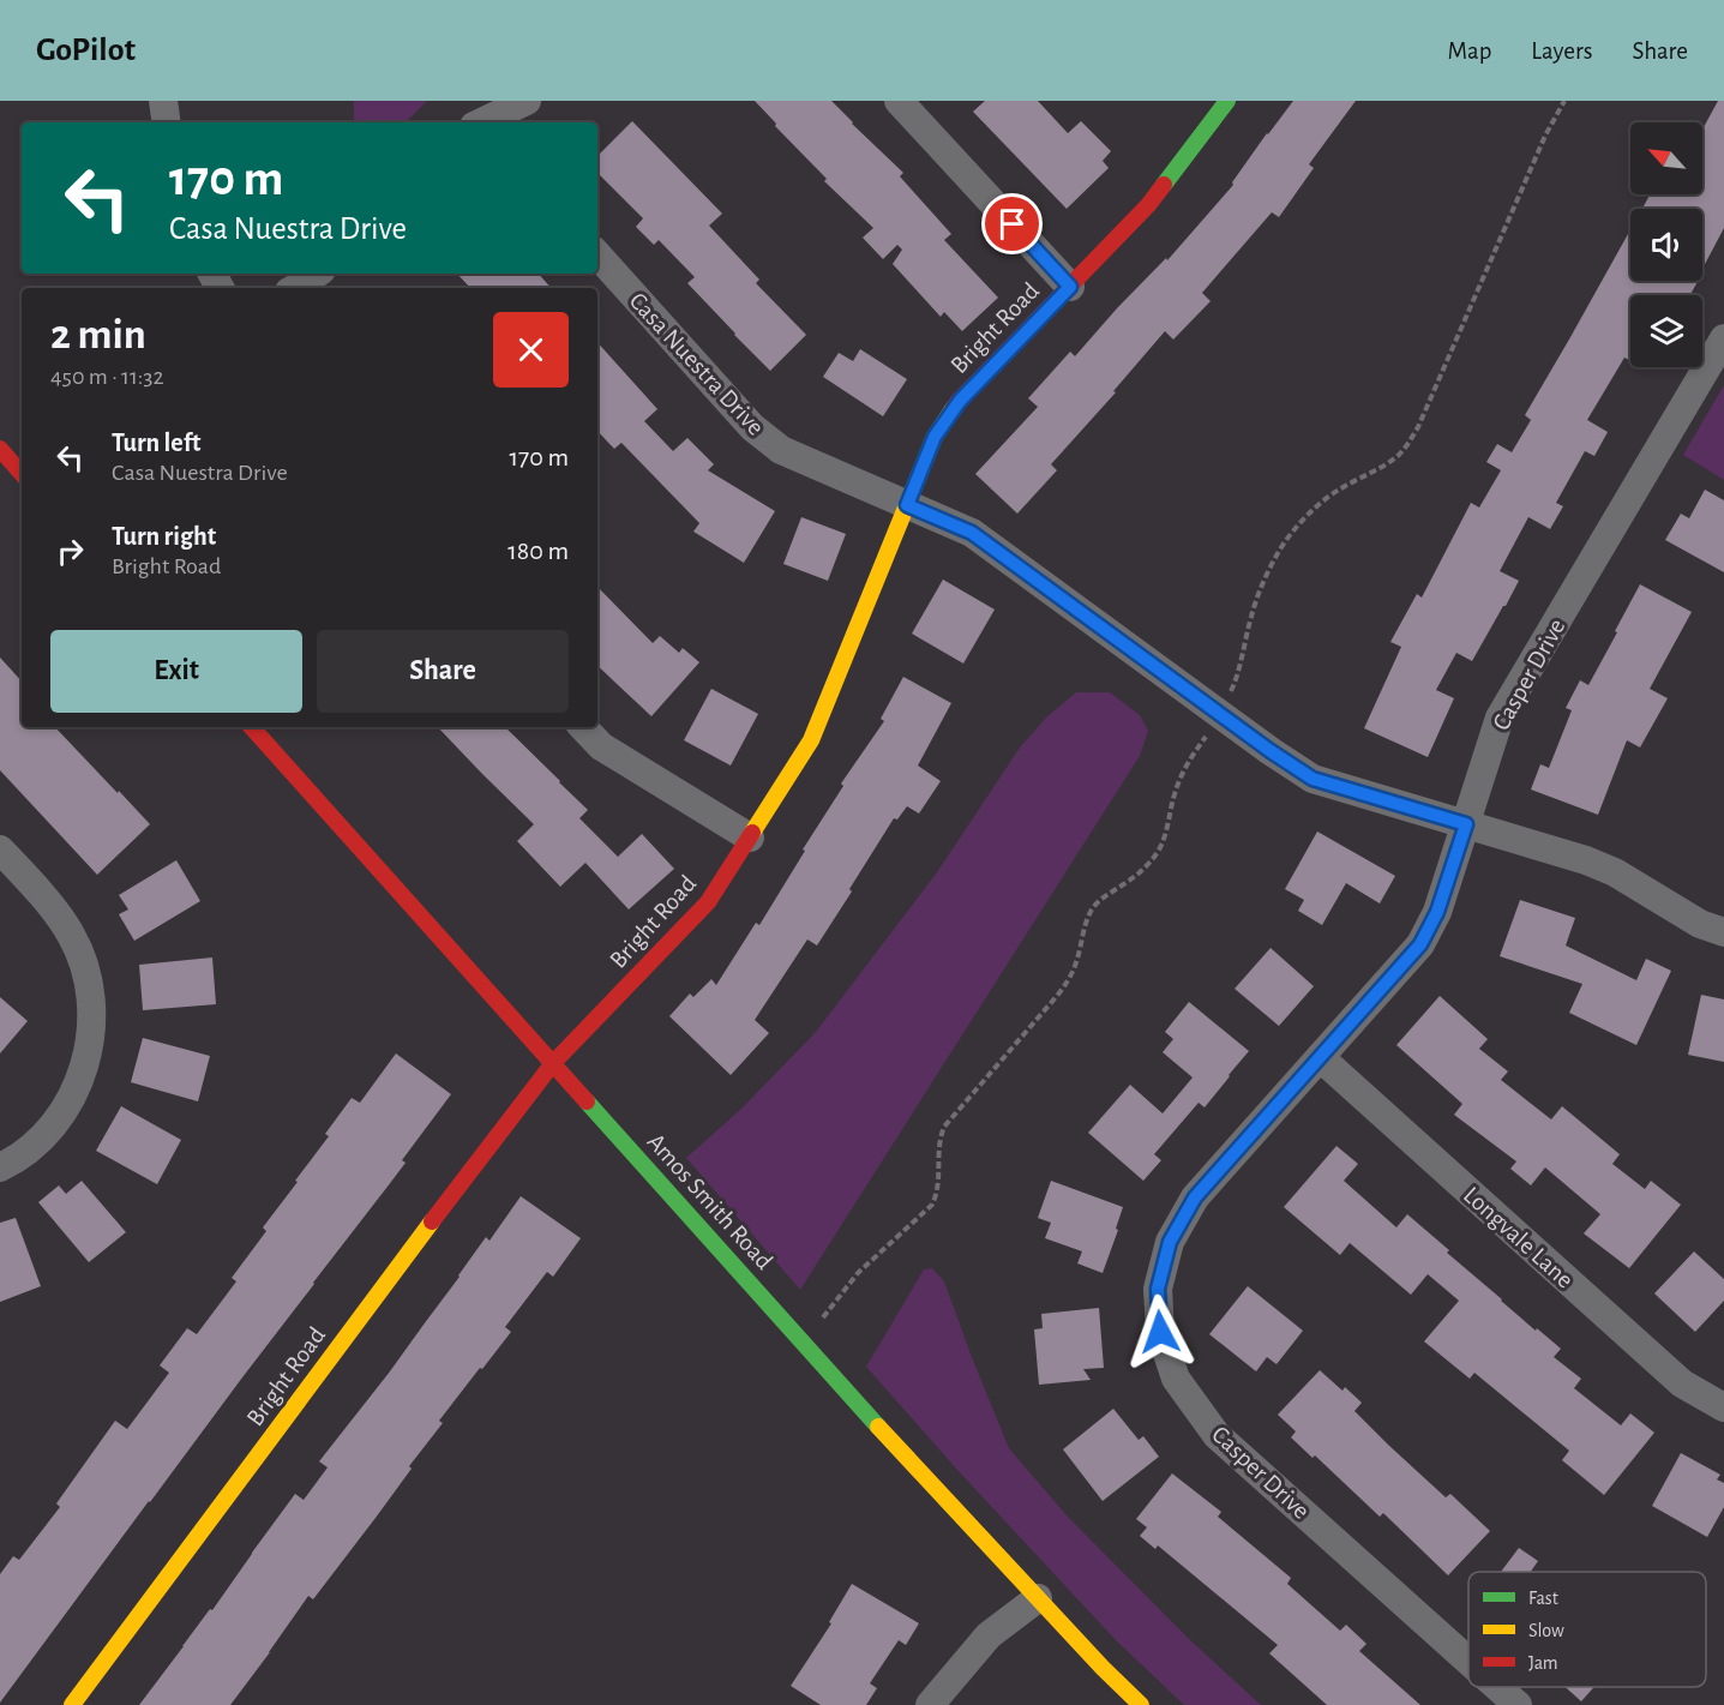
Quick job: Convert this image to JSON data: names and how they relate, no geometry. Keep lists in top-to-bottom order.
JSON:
{
  "streets": {
    "street": [
      "Bright Road",
      "Casa Nuestra Drive",
      "Casper Drive",
      "Amos Smith Road",
      "Longvale Lane"
    ]
  },
  "crossings": [
    ["Bright Road", "Casa Nuestra Drive"],
    ["Bright Road", "Amos Smith Road"],
    ["Casa Nuestra Drive", "Casper Drive"],
    ["Casper Drive", "Longvale Lane"]
  ],
  "legend": ["Fast", "Slow", "Jam"],
  "north": "top left",
  "page": {
    "header": "GoPilot",
    "nav": ["Map", "Layers", "Share"],
    "turn": ["170 m", "Casa Nuestra Drive"],
    "heading": ["2 min", "450 m · 11:32"],
    "list": [
      {
        "name": "Turn left",
        "note": "Casa Nuestra Drive",
        "value": "170 m"
      },
      {
        "name": "Turn right",
        "note": "Bright Road",
        "value": "180 m"
      }
    ],
    "buttons": ["Exit", "Share"]
  }
}
